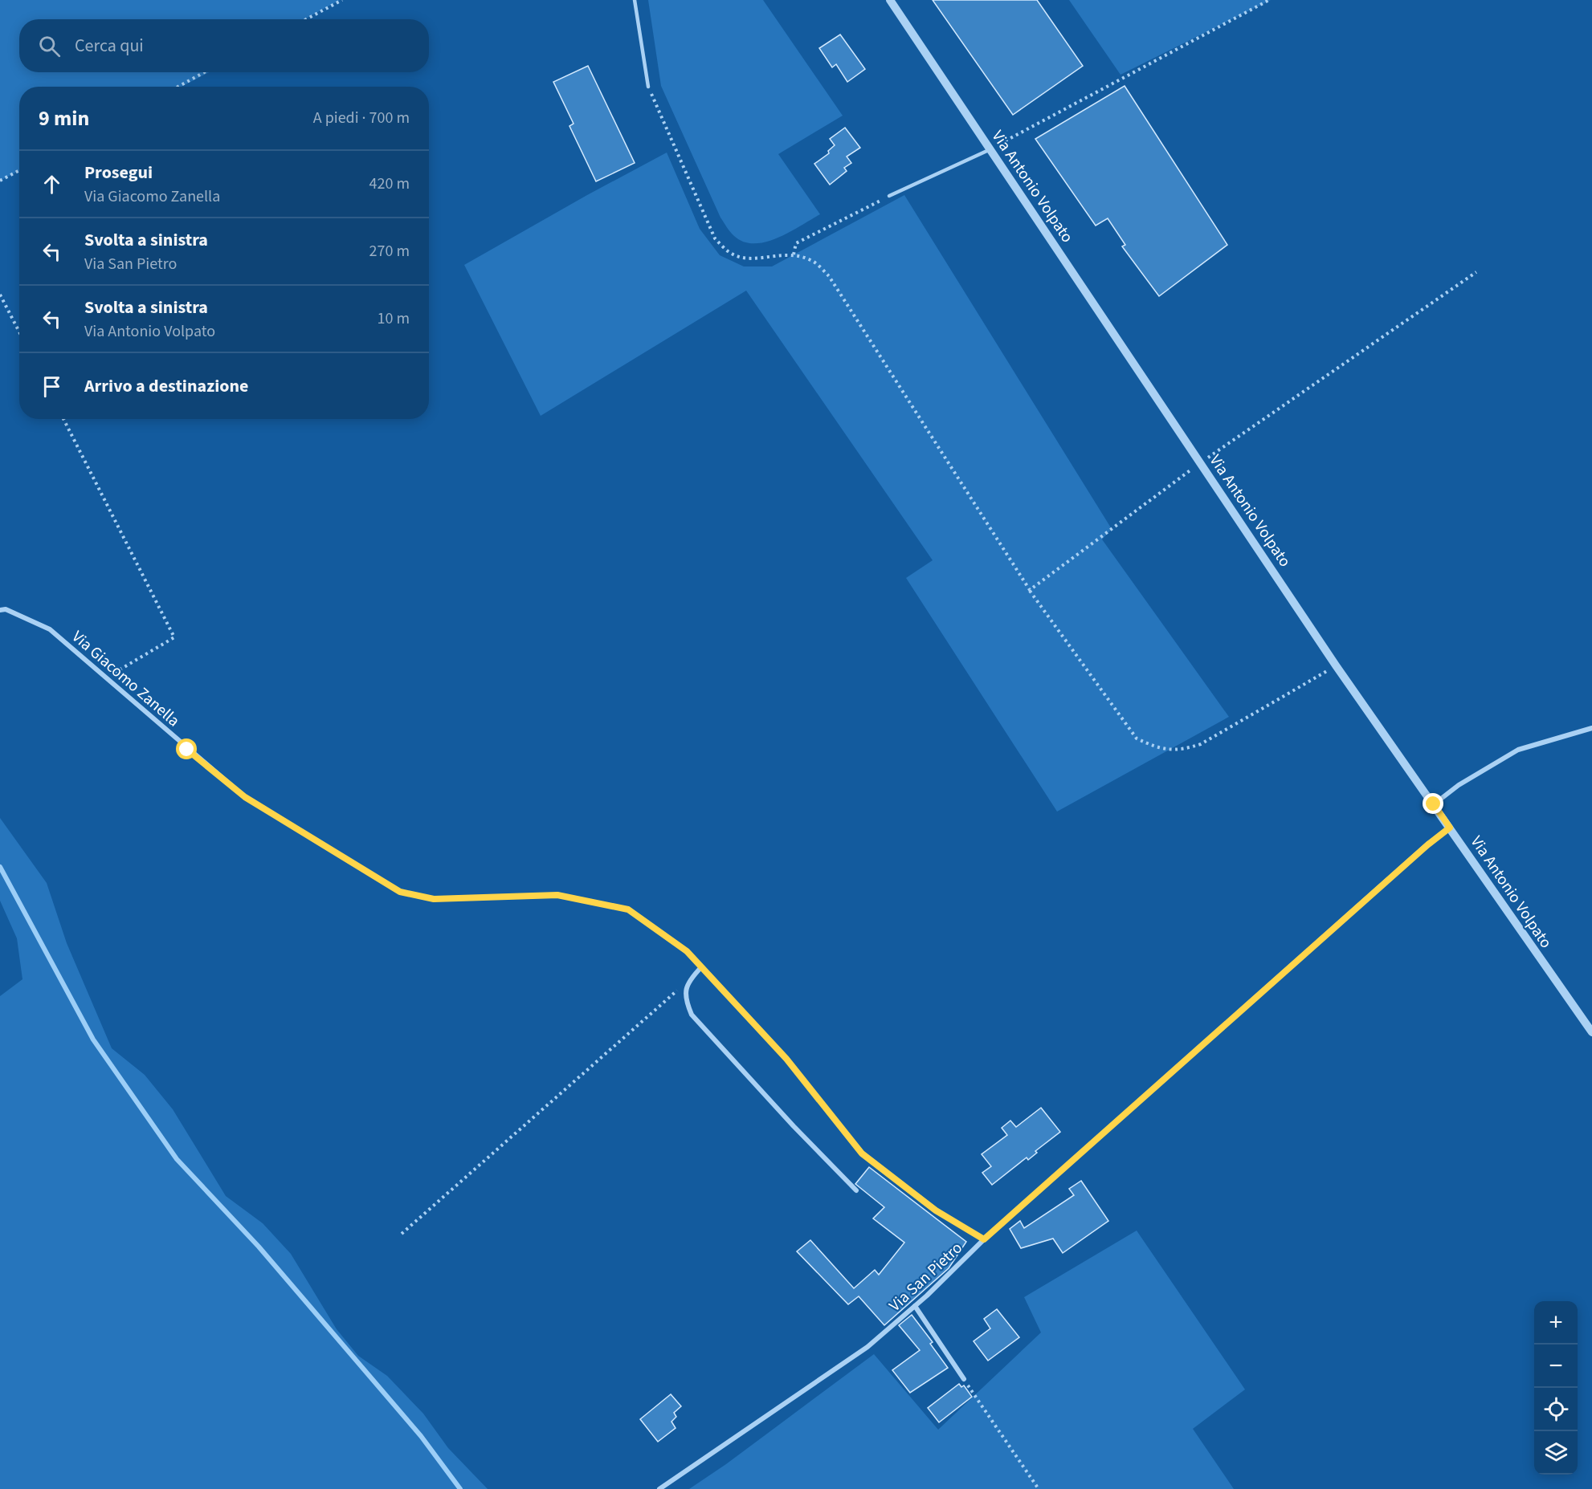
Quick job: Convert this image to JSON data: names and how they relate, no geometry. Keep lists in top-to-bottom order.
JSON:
{
  "streets": {
    "street": ["Via Antonio Volpato", "Via Giacomo Zanella", "Via San Pietro"]
  },
  "crossings": [
    ["Via Antonio Volpato", "Via San Pietro"],
    ["Via Giacomo Zanella", "Via San Pietro"]
  ],
  "page": {
    "search": "Cerca qui",
    "heading": ["9 min", "A piedi · 700 m"],
    "list": [
      ["Prosegui", "Via Giacomo Zanella", "420 m"],
      ["Svolta a sinistra", "Via San Pietro", "270 m"],
      ["Svolta a sinistra", "Via Antonio Volpato", "10 m"],
      "Arrivo a destinazione"
    ],
    "map_buttons": ["+", "−"]
  }
}
